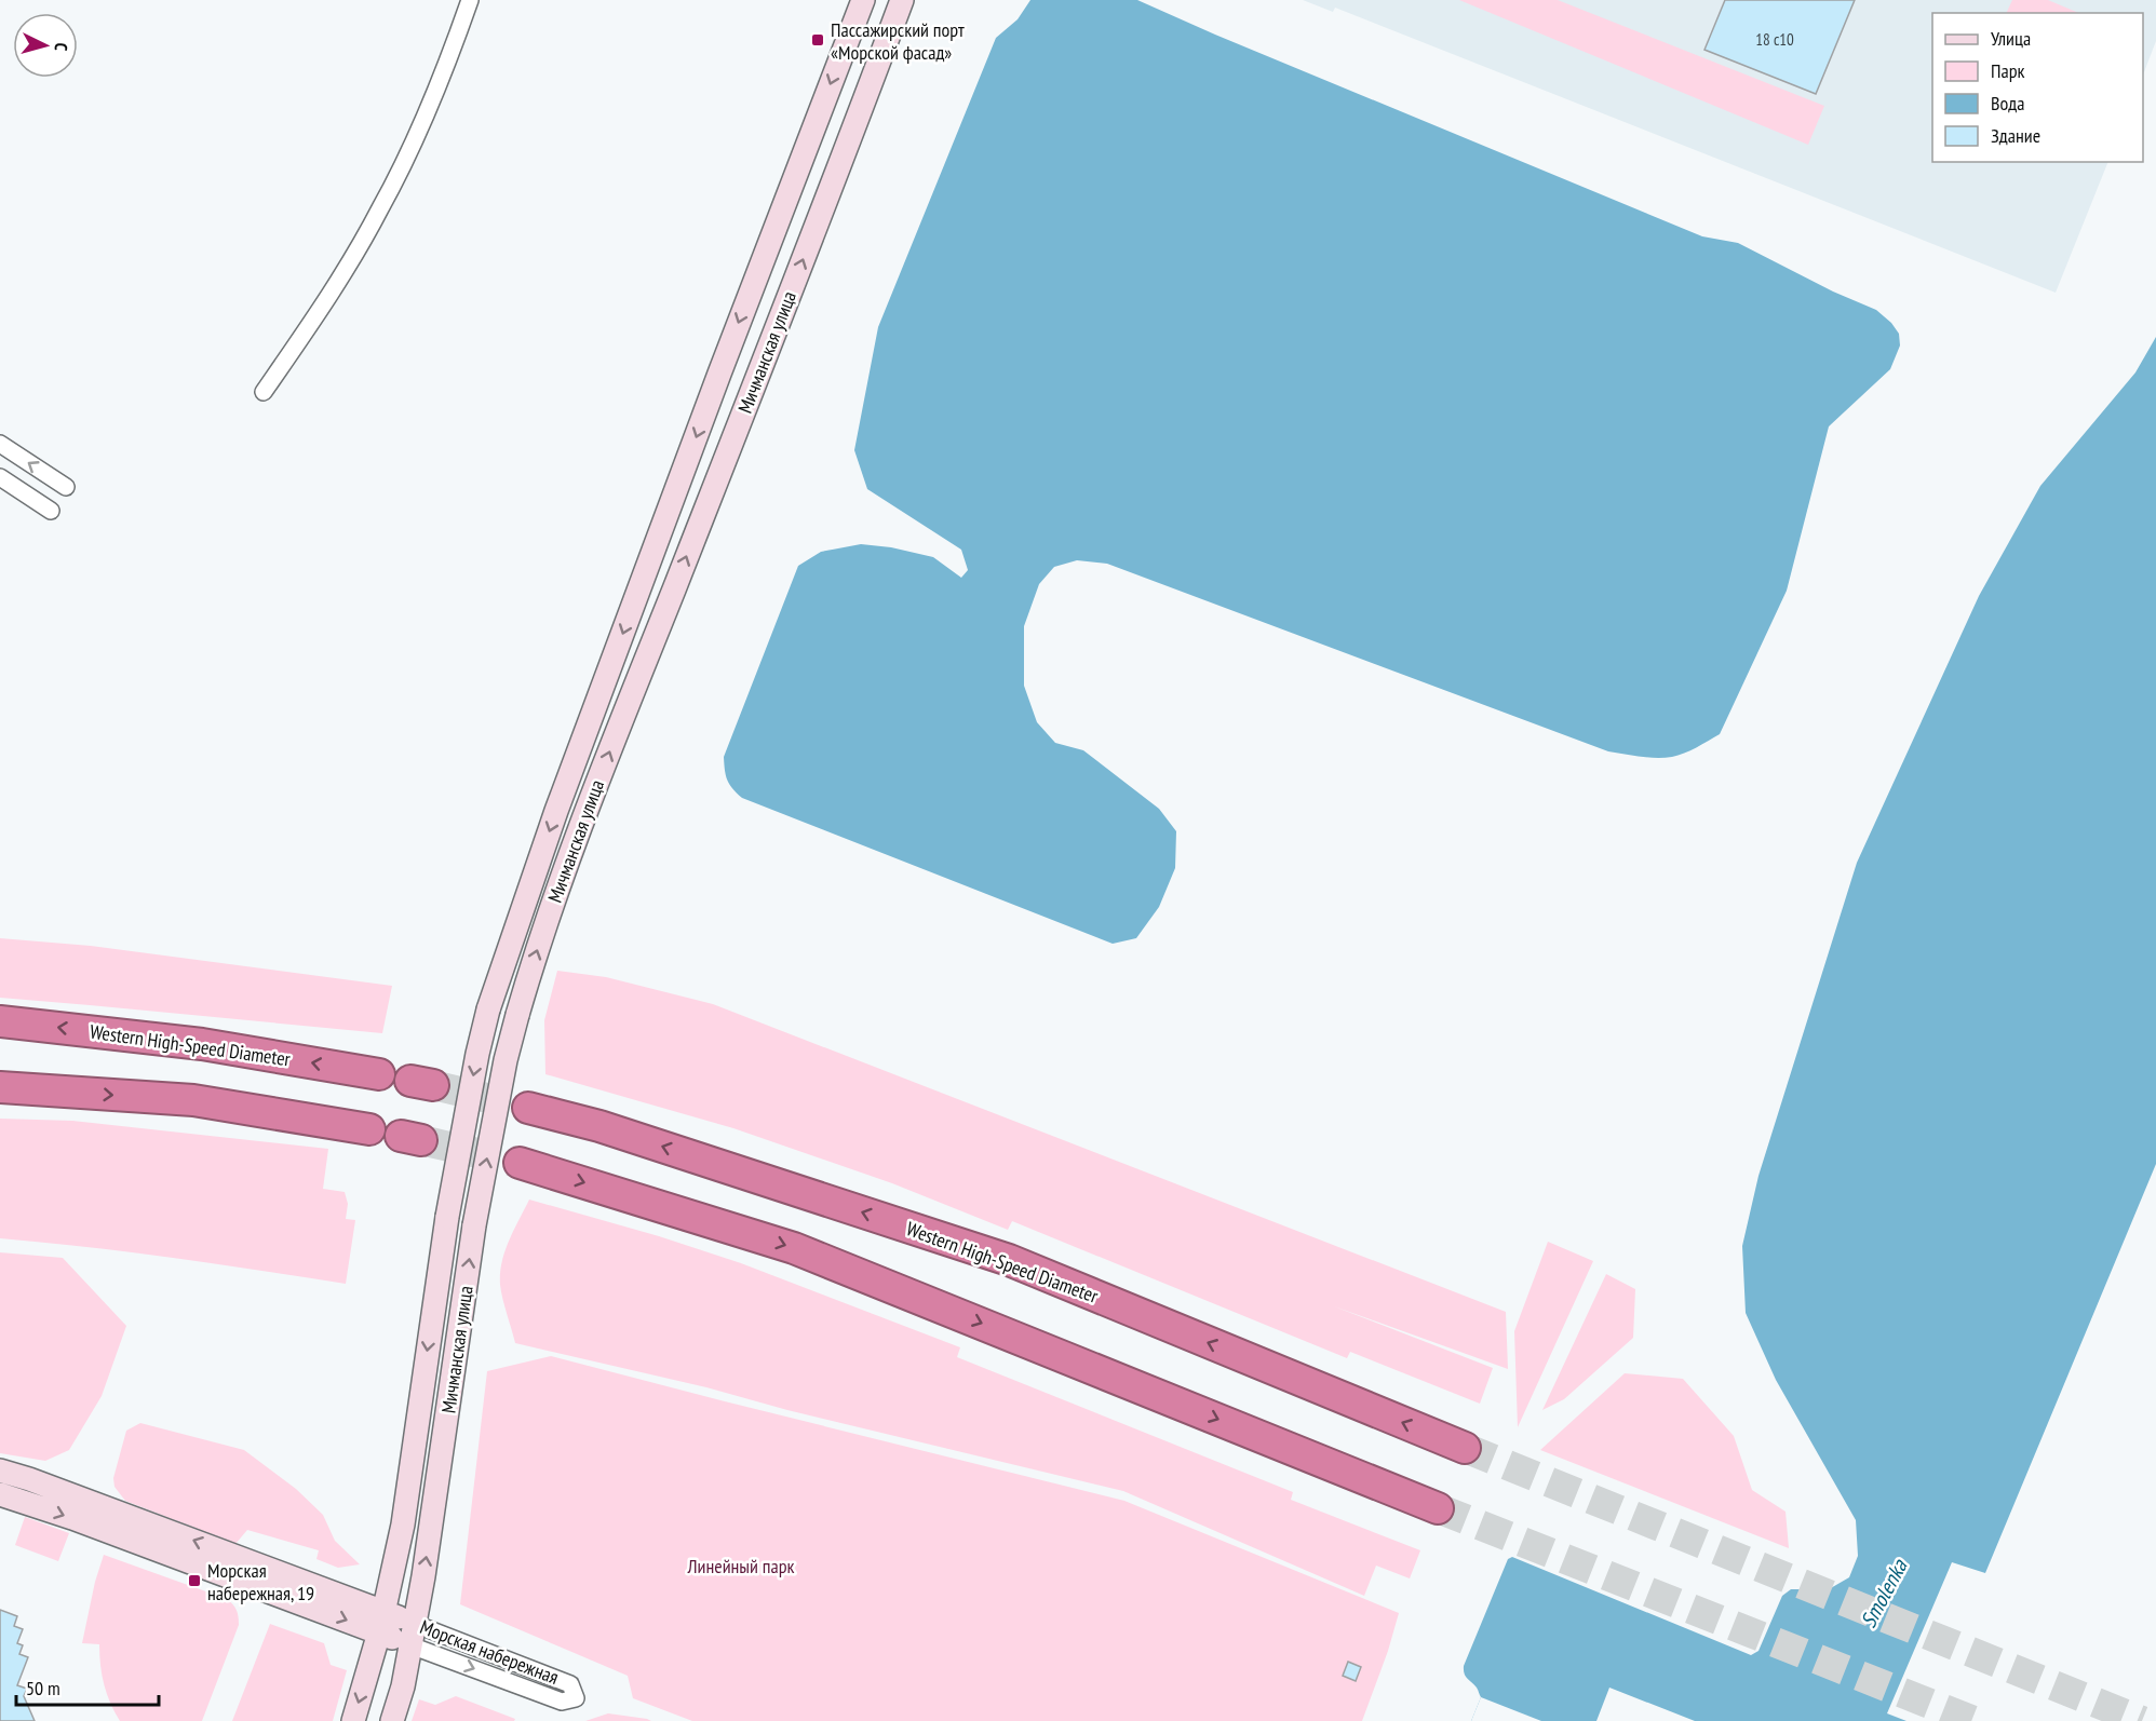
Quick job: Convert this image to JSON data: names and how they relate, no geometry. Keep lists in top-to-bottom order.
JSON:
{
  "streets": {
    "highway": ["Western High-Speed Diameter"],
    "main road": ["Мичманская улица", "Морская набережная"]
  },
  "crossings": [
    ["Мичманская улица", "Морская набережная"]
  ],
  "water": ["Smolenka"],
  "parks": ["Линейный парк"],
  "places": {
    "transit": ["Пассажирский порт «Морской фасад»", "Морская набережная, 19"]
  },
  "house_numbers": ["18 с10"],
  "legend": [
    "Улица",
    "Парк",
    "Вода",
    "Здание"
  ],
  "scale_bar": "50 m",
  "north": "right"
}
